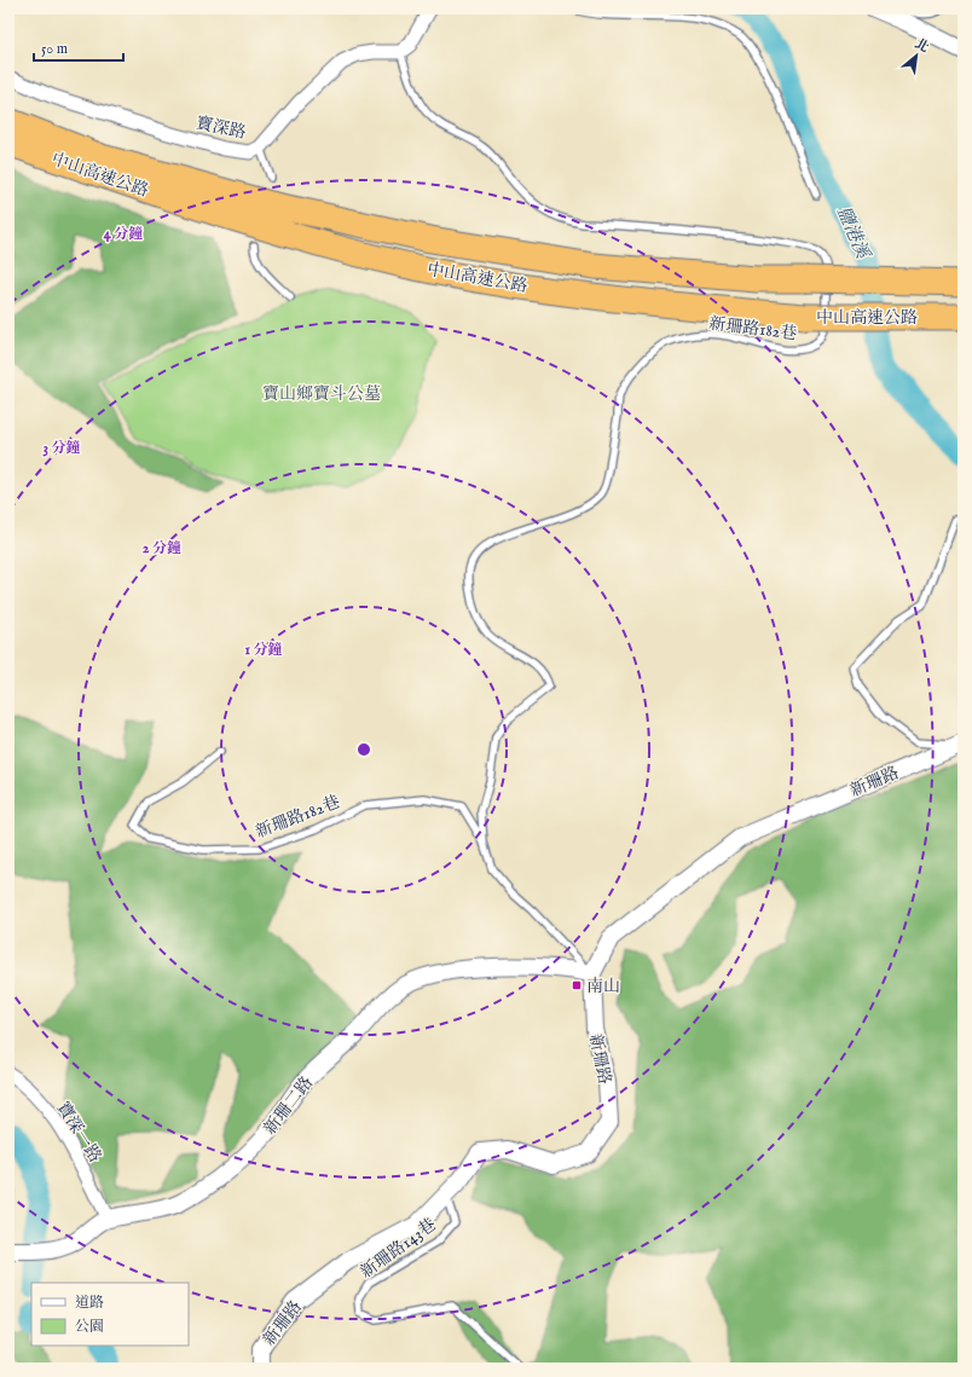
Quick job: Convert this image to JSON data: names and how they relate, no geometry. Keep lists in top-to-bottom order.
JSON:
{
  "streets": {
    "highway": ["中山高速公路"],
    "street": [
      "寶深路",
      "新珊路",
      "新珊二路",
      "寶深一路"
    ],
    "lane": ["新珊路182巷", "新珊路143巷"]
  },
  "crossings": [
    ["寶深路", "新珊路182巷"],
    ["新珊路182巷", "新珊路"],
    ["新珊路182巷", "新珊二路"],
    ["新珊路", "新珊二路"],
    ["新珊路", "新珊路143巷"],
    ["新珊二路", "寶深一路"]
  ],
  "water": ["鹽港溪"],
  "parks": ["寶山鄉寶斗公墓"],
  "places": {
    "transit": ["南山"]
  },
  "legend": ["道路", "公園"],
  "scale_bar": "50 m",
  "north": "top right",
  "rings": [
    "4 分鐘",
    "3 分鐘",
    "2 分鐘",
    "1 分鐘"
  ]
}
